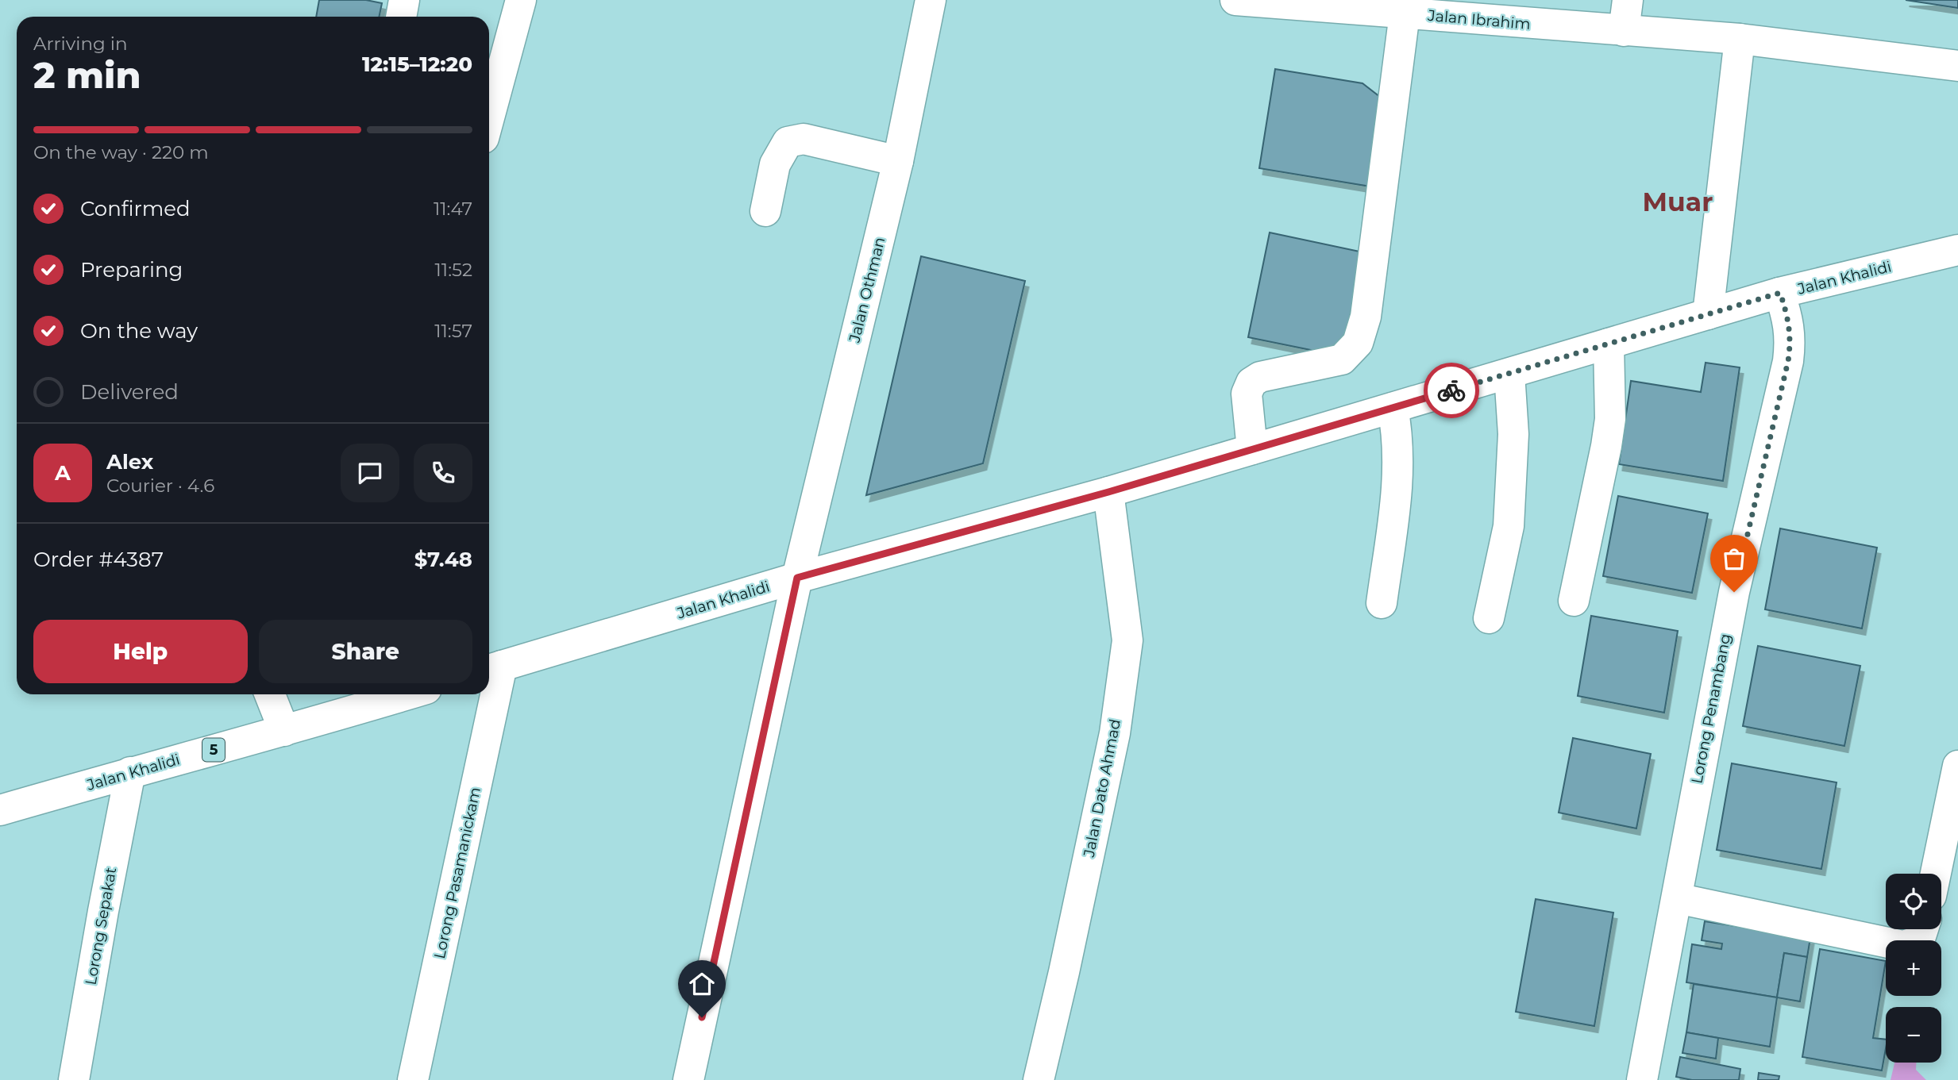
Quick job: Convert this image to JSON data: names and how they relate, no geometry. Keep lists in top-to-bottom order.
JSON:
{
  "streets": {
    "street": [
      "Jalan Ibrahim",
      "Jalan Khalidi",
      "Jalan Othman",
      "Lorong Penambang",
      "5",
      "Jalan Dato Ahmad",
      "Lorong Pasamanickam",
      "Lorong Sepakat"
    ]
  },
  "crossings": [
    ["Jalan Khalidi", "Jalan Othman"],
    ["Jalan Khalidi", "Lorong Penambang"],
    ["Jalan Khalidi", "Jalan Dato Ahmad"],
    ["Jalan Khalidi", "Lorong Pasamanickam"],
    ["Jalan Khalidi", "Lorong Sepakat"]
  ],
  "districts": ["Muar"],
  "page": {
    "heading": ["2 min", "Arriving in", "12:15–12:20"],
    "panel": [
      "Alex",
      "Courier · 4.6",
      "Order #4387",
      "$7.48"
    ],
    "bar": "On the way · 220 m",
    "list": [
      ["Confirmed", "11:47"],
      ["Preparing", "11:52"],
      ["On the way", "11:57"],
      "Delivered"
    ],
    "round": "A",
    "buttons": ["Help", "Share"],
    "map_buttons": ["+", "−"]
  }
}
